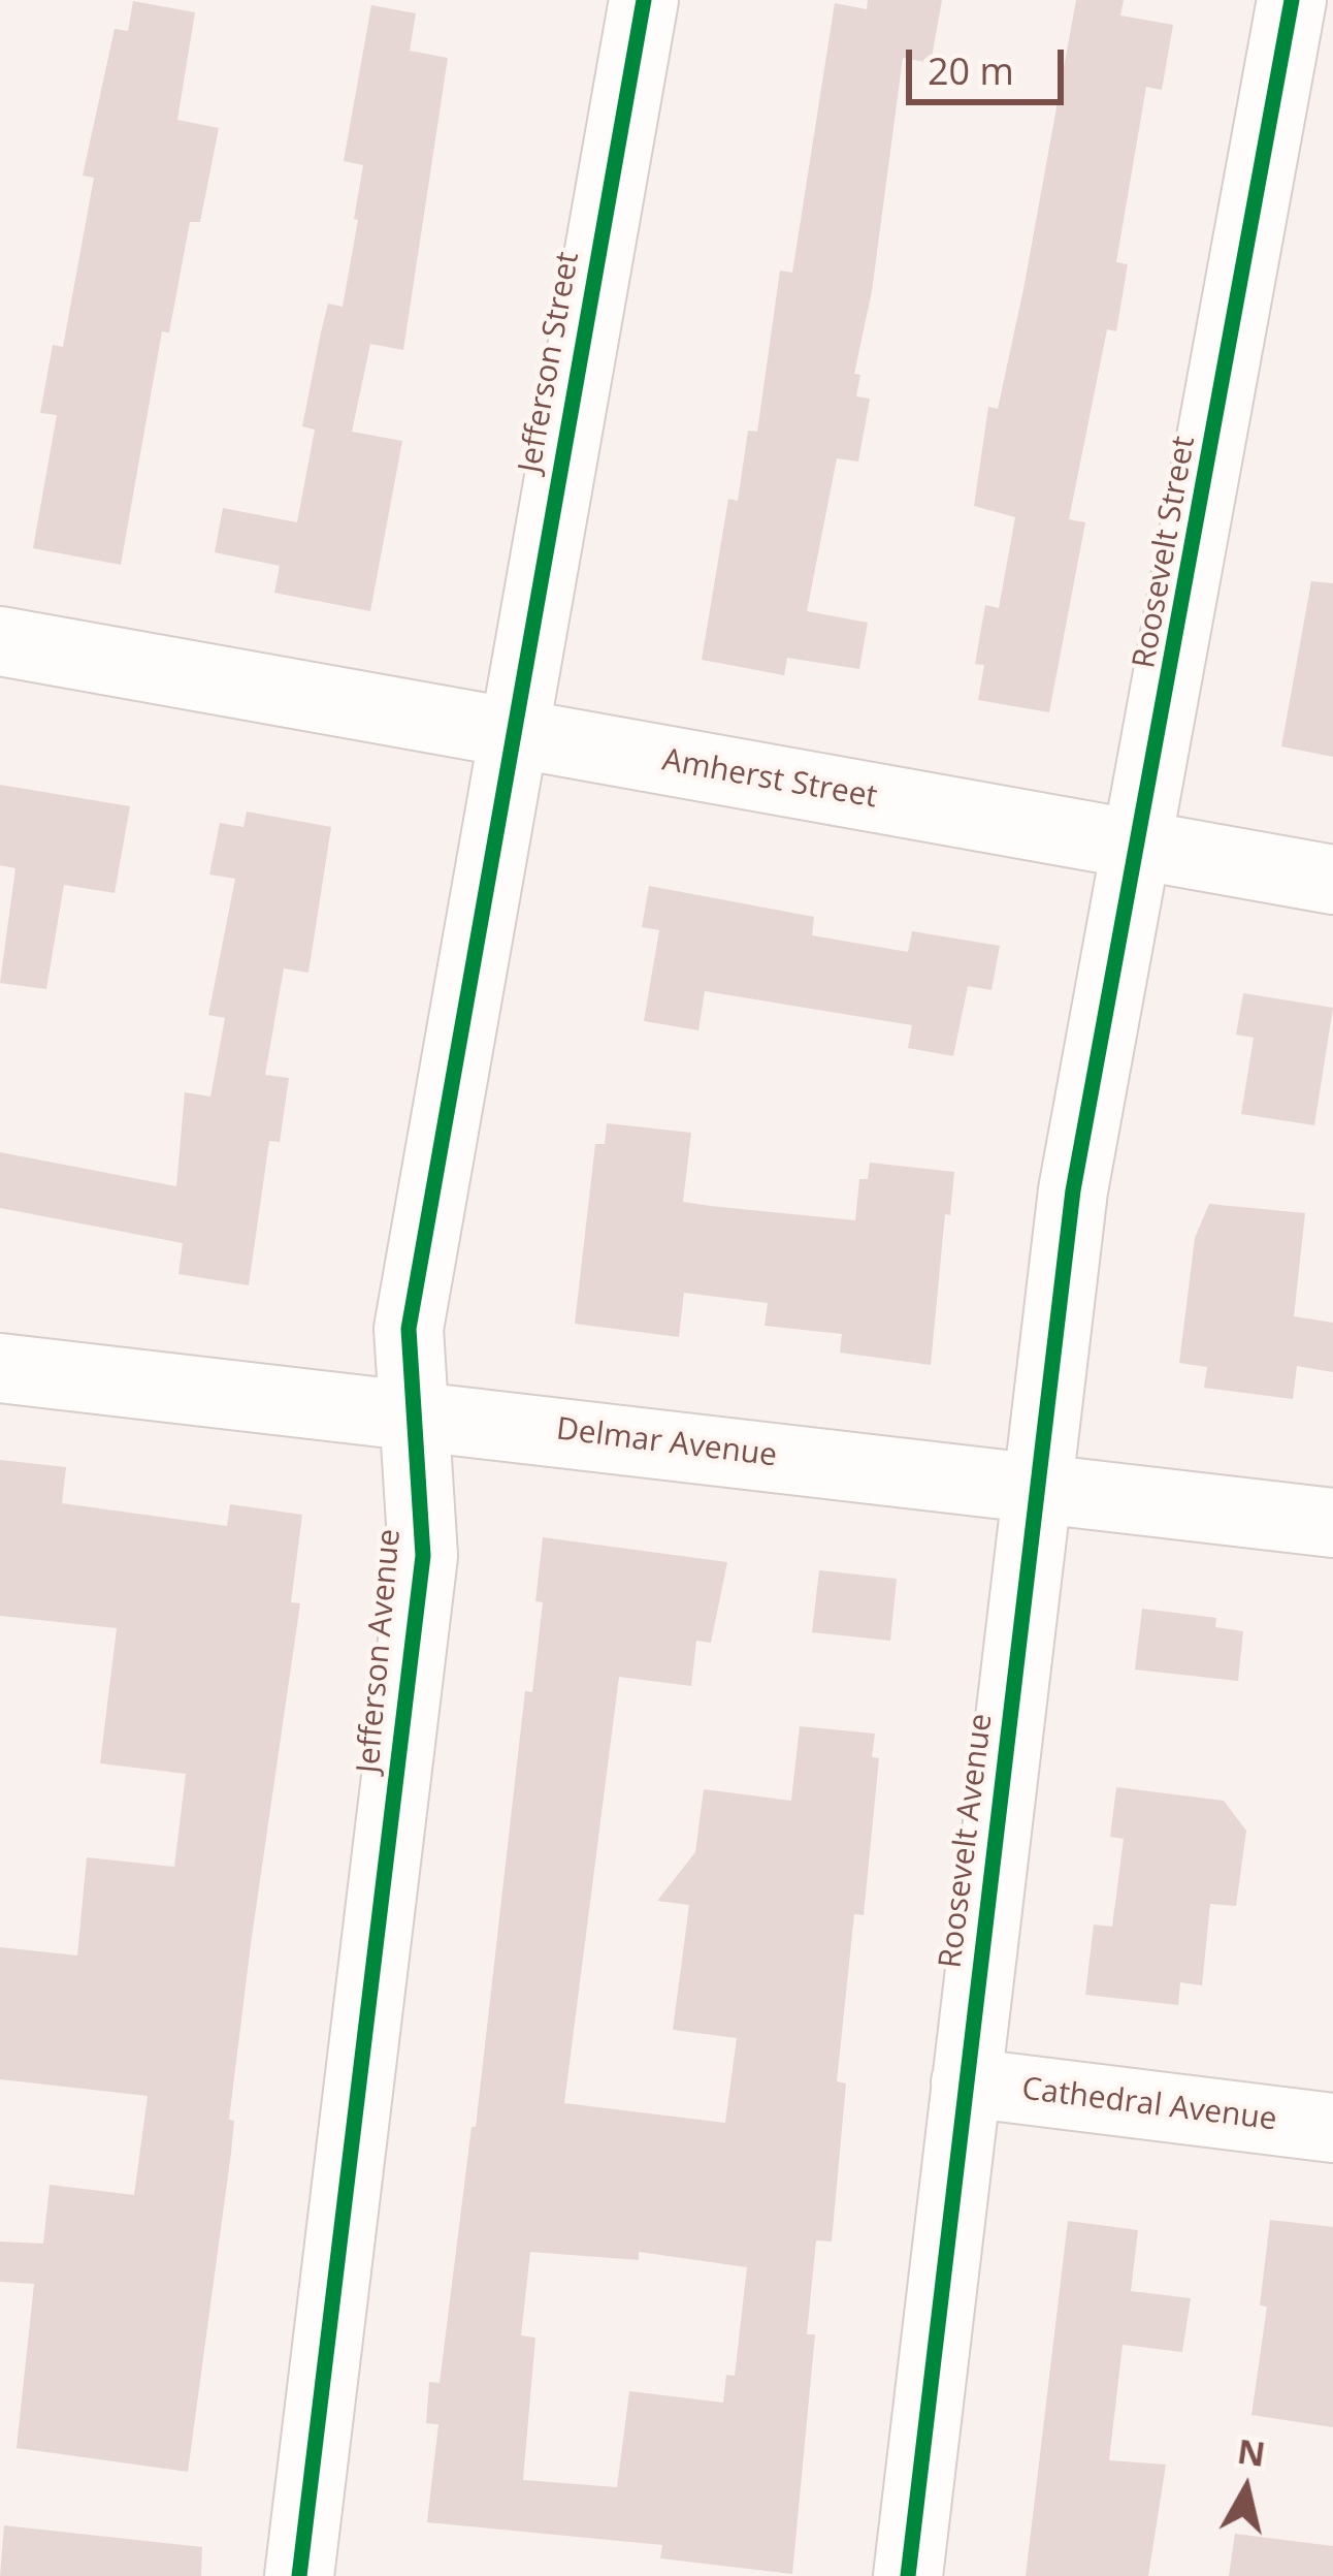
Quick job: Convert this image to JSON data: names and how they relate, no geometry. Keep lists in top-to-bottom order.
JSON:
{
  "streets": {
    "street": [
      "Jefferson Street",
      "Roosevelt Street",
      "Amherst Street",
      "Delmar Avenue",
      "Jefferson Avenue",
      "Roosevelt Avenue",
      "Cathedral Avenue"
    ]
  },
  "crossings": [
    ["Jefferson Street", "Amherst Street"],
    ["Jefferson Street", "Jefferson Avenue"],
    ["Roosevelt Street", "Amherst Street"],
    ["Roosevelt Street", "Roosevelt Avenue"],
    ["Amherst Street", "Jefferson Avenue"],
    ["Delmar Avenue", "Jefferson Avenue"],
    ["Delmar Avenue", "Roosevelt Avenue"],
    ["Roosevelt Avenue", "Cathedral Avenue"]
  ],
  "scale_bar": "20 m",
  "north": "top"
}
